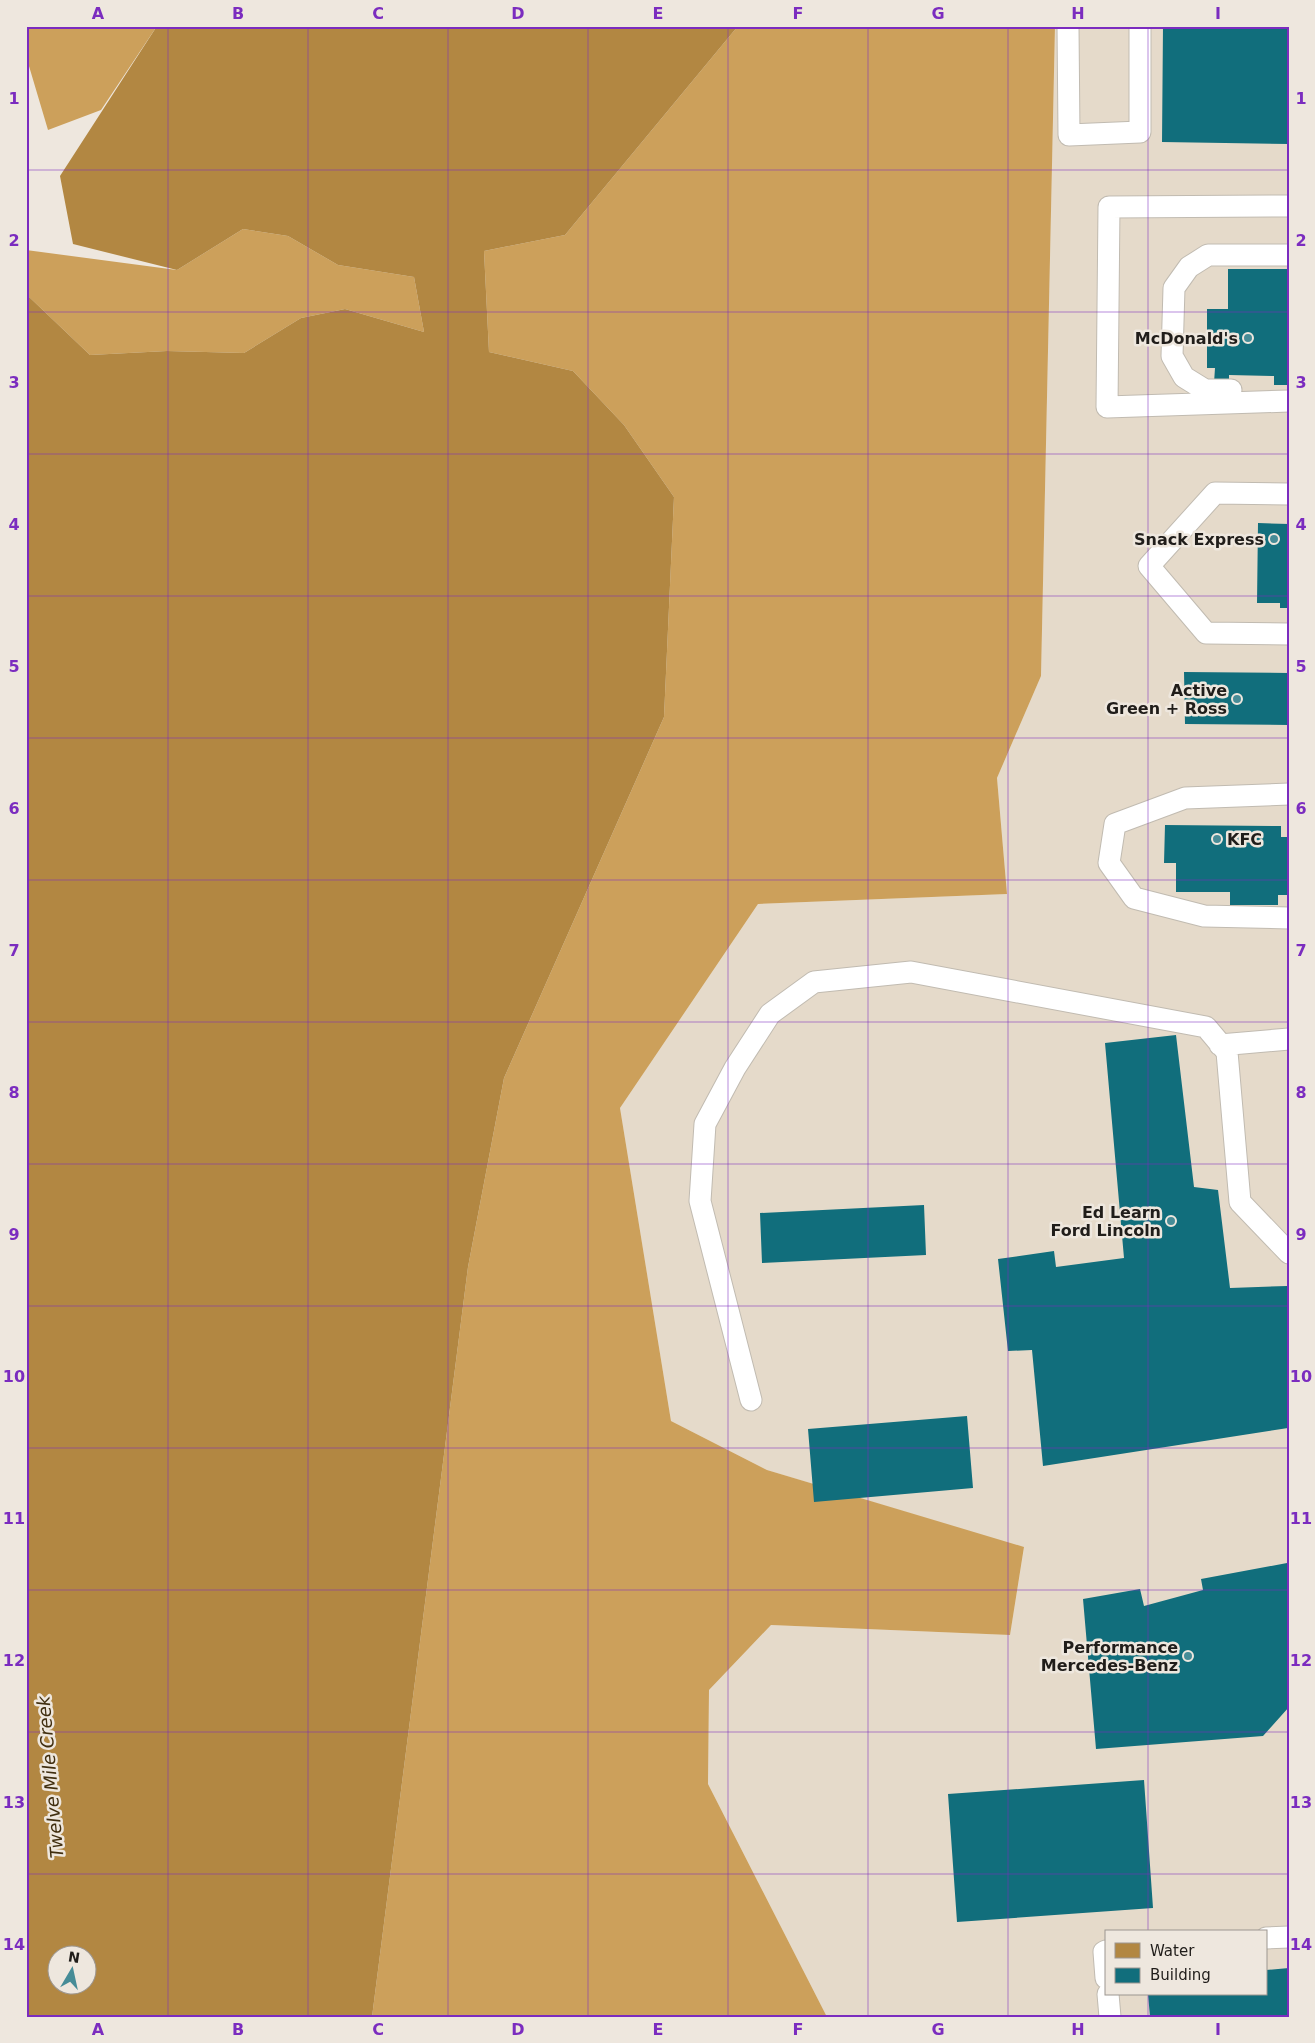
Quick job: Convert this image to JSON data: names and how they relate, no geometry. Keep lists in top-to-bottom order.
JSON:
{
  "water": ["Twelve Mile Creek"],
  "places": [
    "McDonald's",
    "Snack Express",
    "Active Green + Ross",
    "KFC",
    "Ed Learn Ford Lincoln",
    "Performance Mercedes-Benz"
  ],
  "legend": ["Water", "Building"],
  "north": "top",
  "grid": {
    "columns": [
      "A",
      "B",
      "C",
      "D",
      "E",
      "F",
      "G",
      "H",
      "I"
    ],
    "rows": [
      "1",
      "2",
      "3",
      "4",
      "5",
      "6",
      "7",
      "8",
      "9",
      "10",
      "11",
      "12",
      "13",
      "14"
    ]
  }
}
